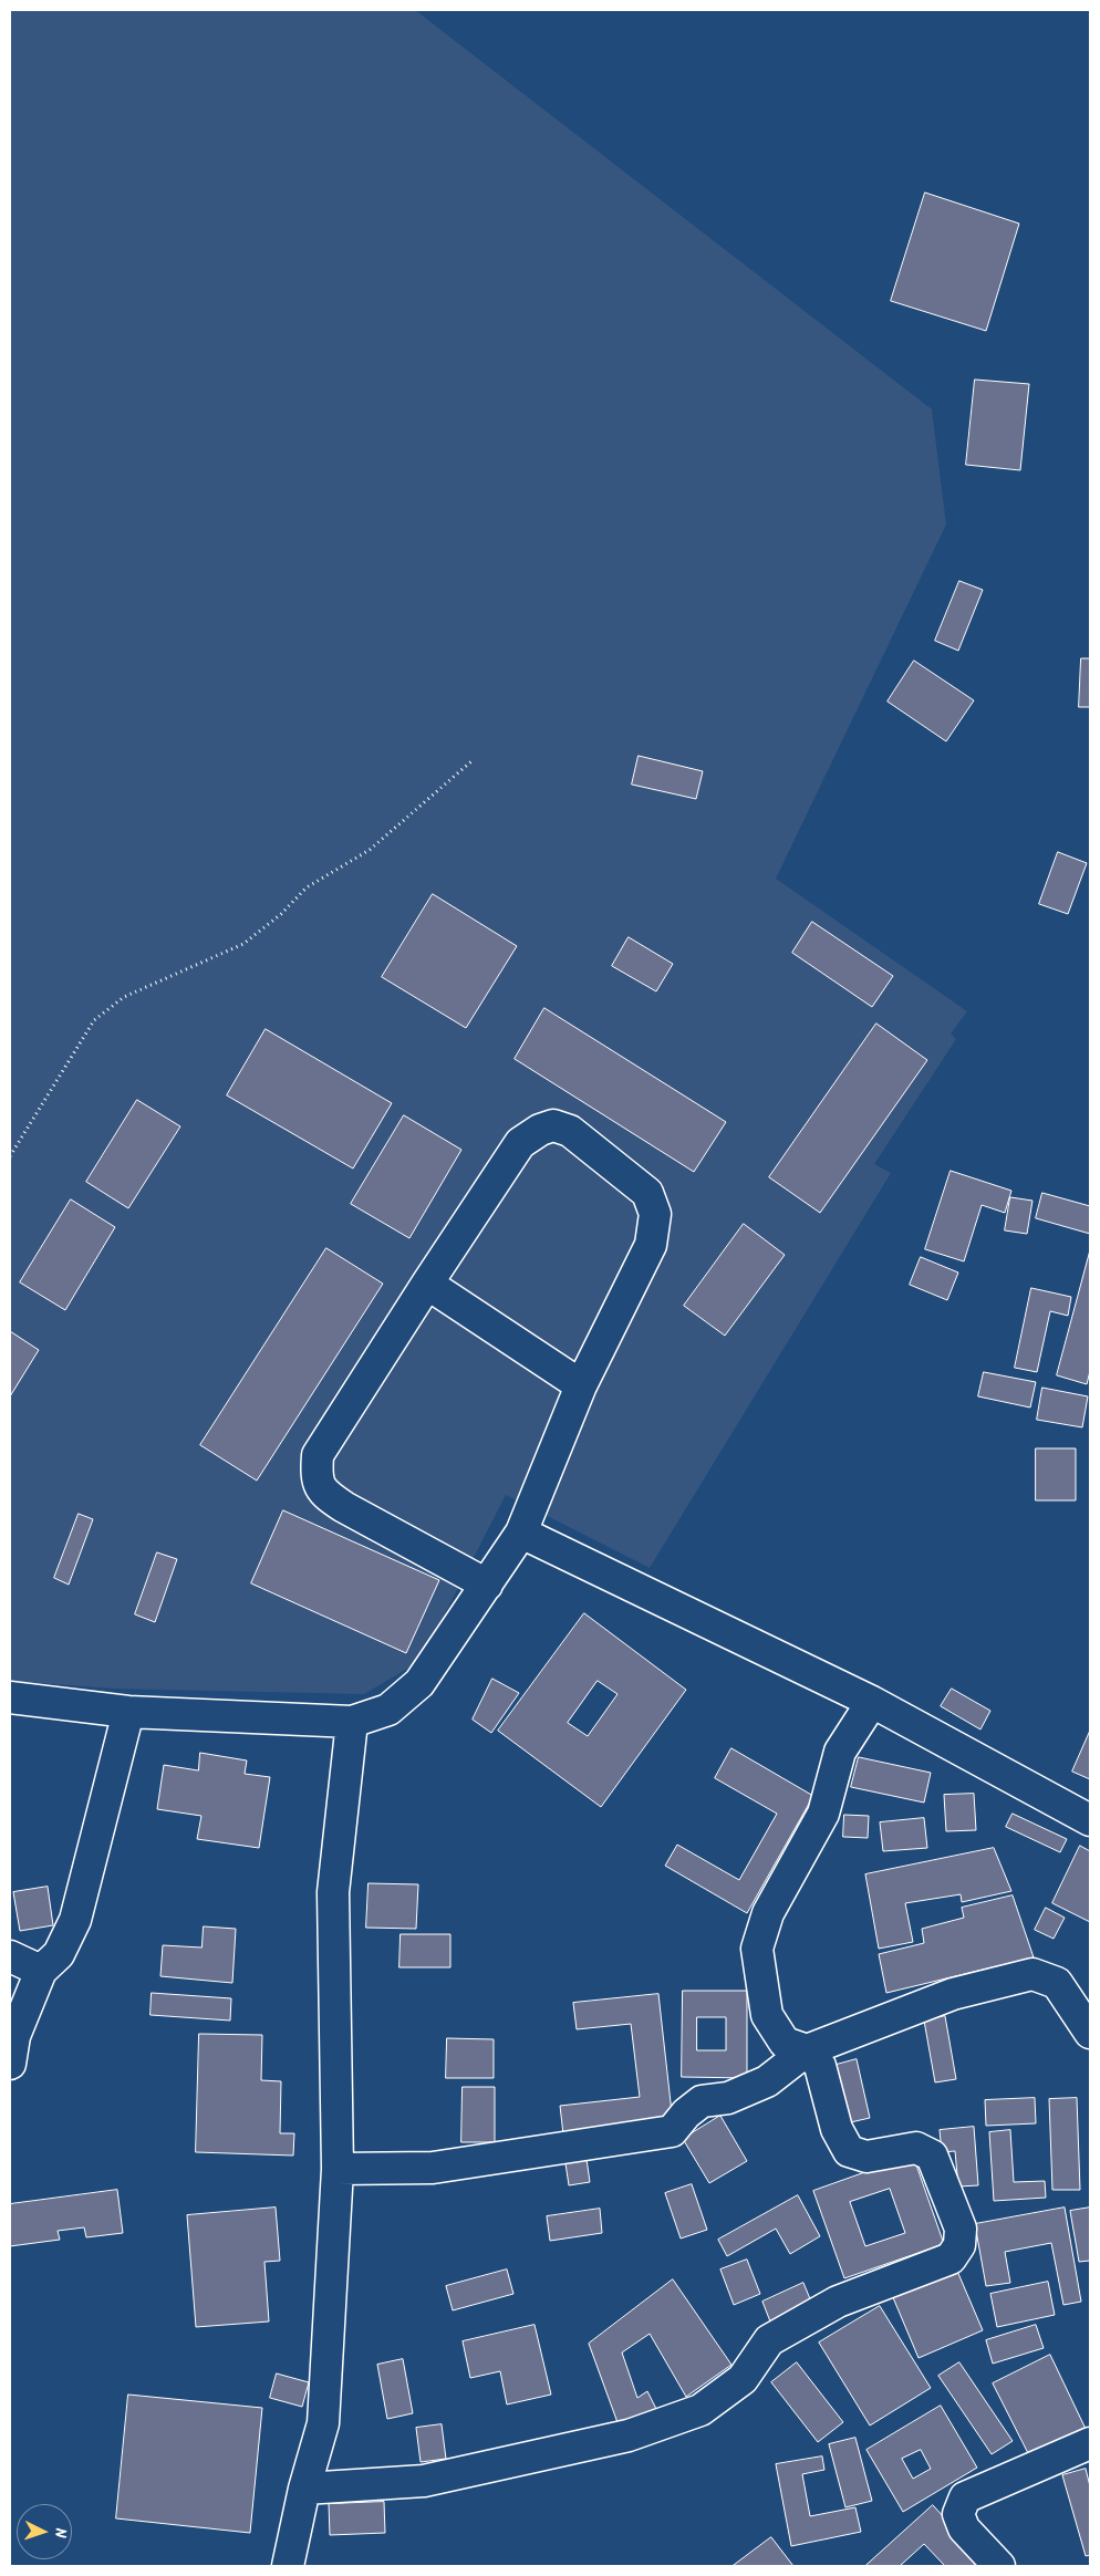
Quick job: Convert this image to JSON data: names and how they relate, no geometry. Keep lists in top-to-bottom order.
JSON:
{
  "north": "right"
}
